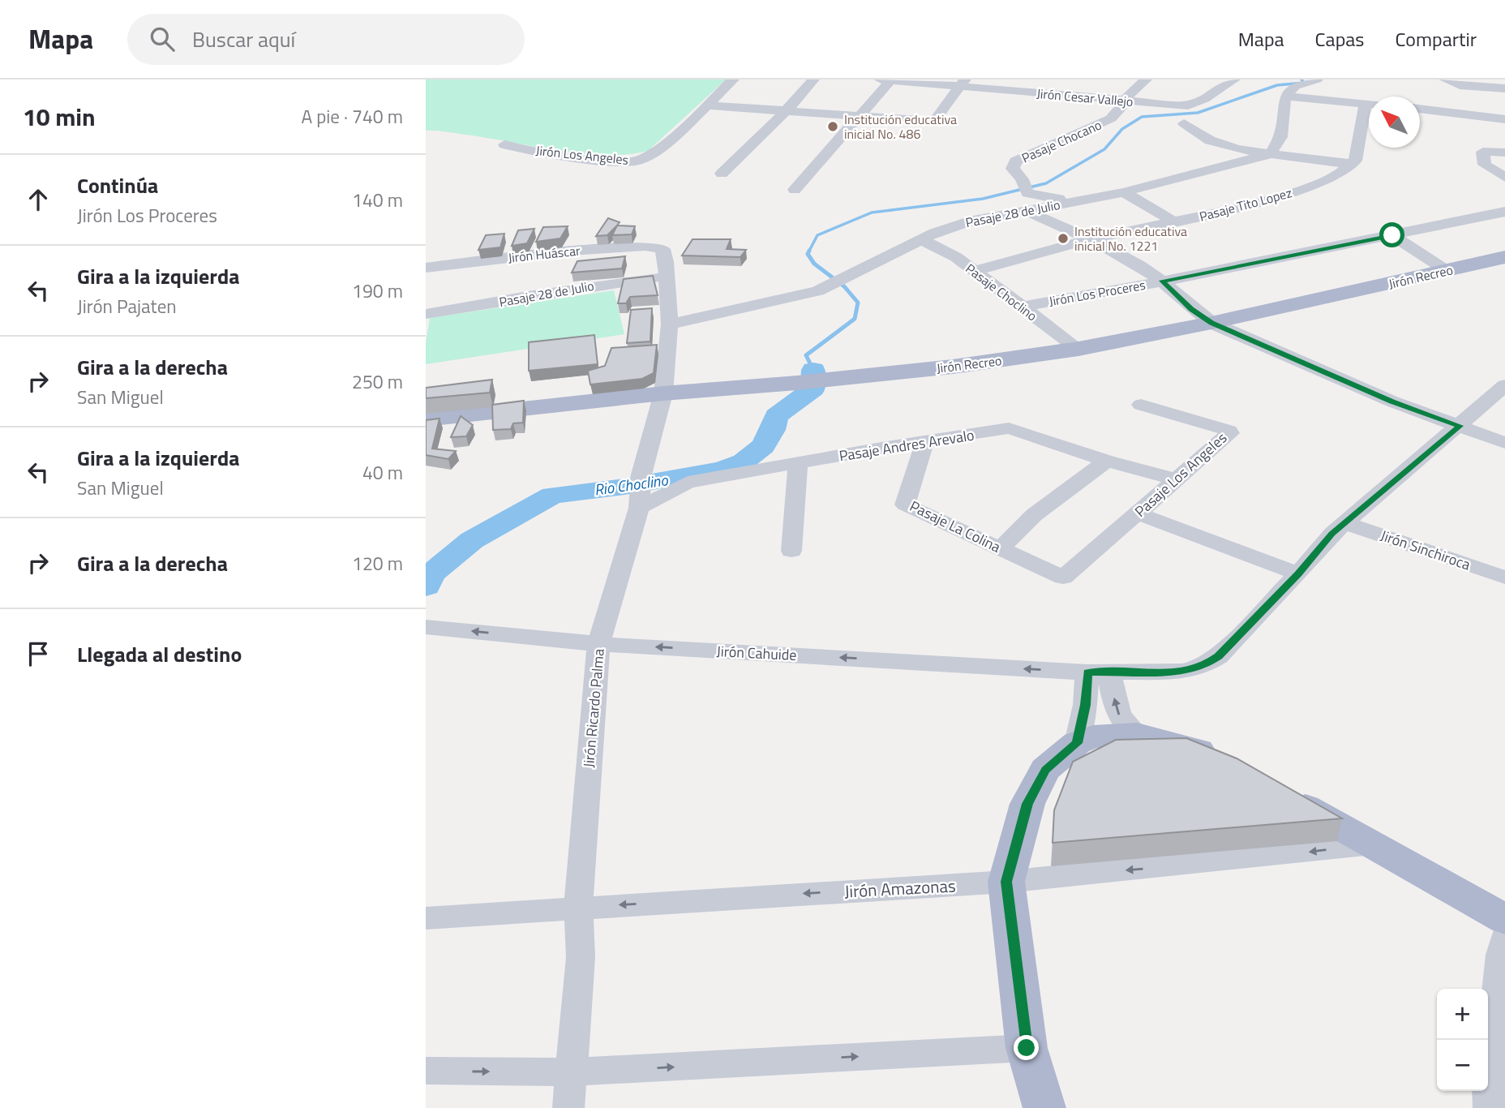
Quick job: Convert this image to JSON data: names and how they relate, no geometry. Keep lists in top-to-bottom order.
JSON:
{
  "streets": {
    "main road": ["Jirón Recreo"],
    "street": [
      "Jirón Cesar Vallejo",
      "Pasaje Chocano",
      "Jirón Los Angeles",
      "Pasaje Tito Lopez",
      "Pasaje 28 de Julio",
      "Jirón Huáscar",
      "Pasaje Choclino",
      "Jirón Los Proceres",
      "Pasaje Andres Arevalo",
      "Pasaje Los Angeles",
      "Pasaje La Colina",
      "Jirón Sinchiroca",
      "Jirón Cahuide",
      "Jirón Ricardo Palma",
      "Jirón Amazonas"
    ]
  },
  "crossings": [
    ["Jirón Cesar Vallejo", "Pasaje Chocano"],
    ["Pasaje Chocano", "Pasaje 28 de Julio"],
    ["Pasaje Tito Lopez", "Pasaje Choclino"],
    ["Pasaje 28 de Julio", "Pasaje Choclino"],
    ["Pasaje 28 de Julio", "Jirón Ricardo Palma"],
    ["Jirón Huáscar", "Jirón Ricardo Palma"],
    ["Jirón Recreo", "Pasaje Choclino"],
    ["Jirón Recreo", "Jirón Ricardo Palma"],
    ["Pasaje Choclino", "Jirón Los Proceres"],
    ["Pasaje Andres Arevalo", "Pasaje Los Angeles"],
    ["Pasaje Andres Arevalo", "Pasaje La Colina"],
    ["Pasaje Andres Arevalo", "Jirón Ricardo Palma"],
    ["Pasaje Los Angeles", "Pasaje La Colina"],
    ["Jirón Sinchiroca", "Jirón Cahuide"],
    ["Jirón Cahuide", "Jirón Ricardo Palma"],
    ["Jirón Ricardo Palma", "Jirón Amazonas"]
  ],
  "one_way": ["Jirón Cahuide"],
  "water": ["Rio Choclino"],
  "places": ["Institución educativa inicial No. 486", "Institución educativa inicial No. 1221"],
  "north": "top left",
  "page": {
    "header": "Mapa",
    "search": "Buscar aquí",
    "nav": ["Mapa", "Capas", "Compartir"],
    "heading": ["10 min", "A pie · 740 m"],
    "list": [
      ["Continúa", "Jirón Los Proceres", "140 m"],
      ["Gira a la izquierda", "Jirón Pajaten", "190 m"],
      ["Gira a la derecha", "San Miguel", "250 m"],
      ["Gira a la izquierda", "San Miguel", "40 m"],
      ["Gira a la derecha", "120 m"],
      "Llegada al destino"
    ],
    "map_buttons": ["+", "−"]
  }
}
